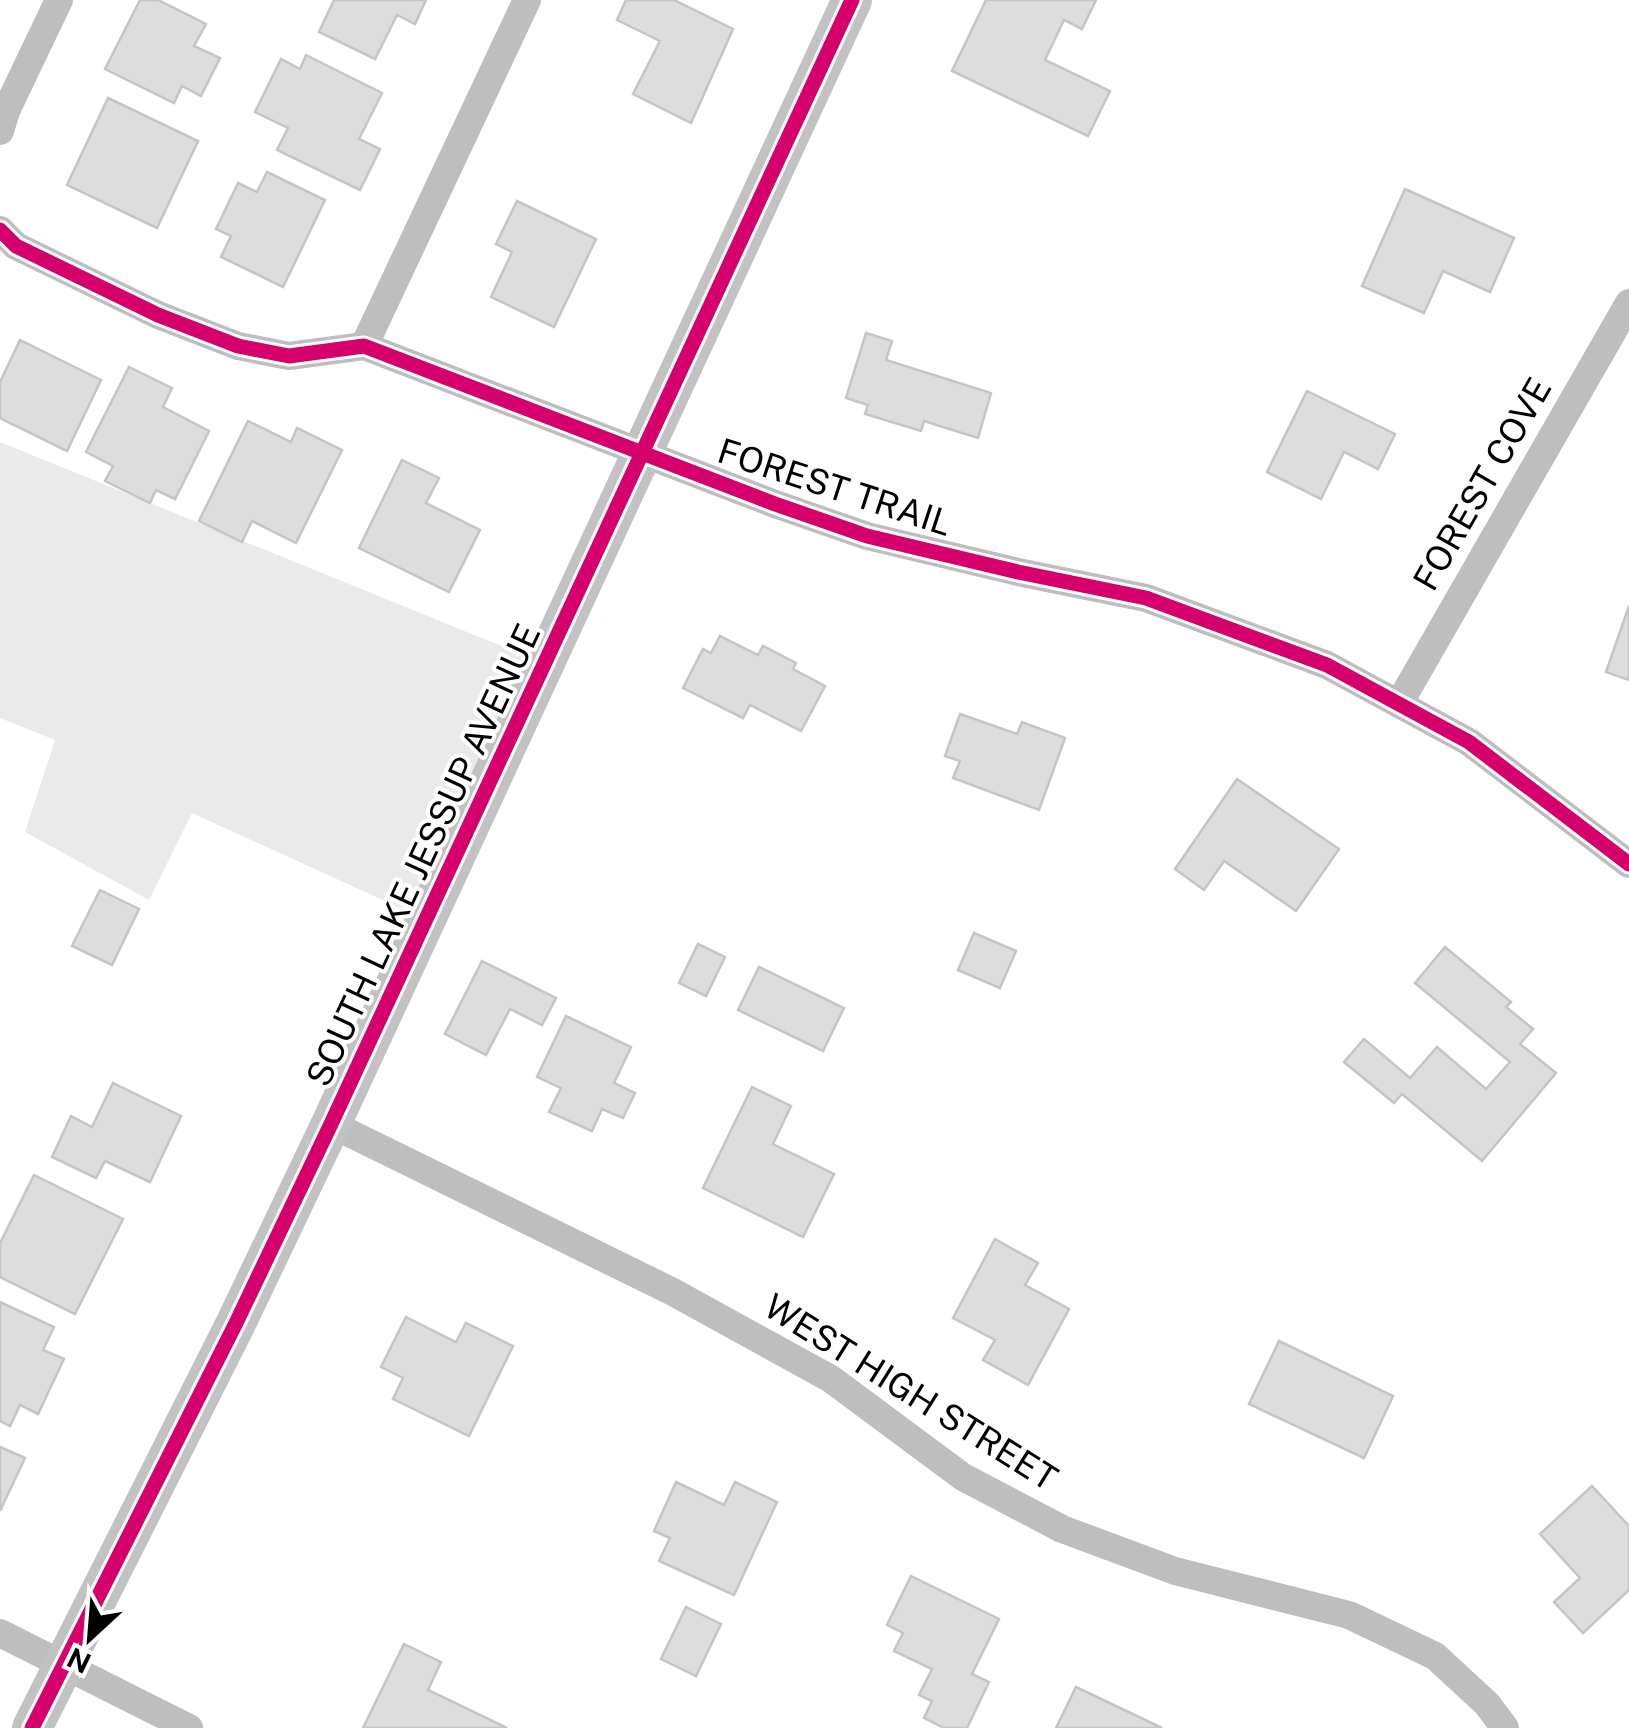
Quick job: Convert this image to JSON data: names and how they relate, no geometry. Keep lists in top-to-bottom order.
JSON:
{
  "streets": {
    "street": [
      "FOREST COVE",
      "FOREST TRAIL",
      "SOUTH LAKE JESSUP AVENUE",
      "WEST HIGH STREET"
    ]
  },
  "crossings": [
    ["FOREST COVE", "FOREST TRAIL"],
    ["FOREST TRAIL", "SOUTH LAKE JESSUP AVENUE"],
    ["SOUTH LAKE JESSUP AVENUE", "WEST HIGH STREET"]
  ],
  "north": "bottom left"
}
